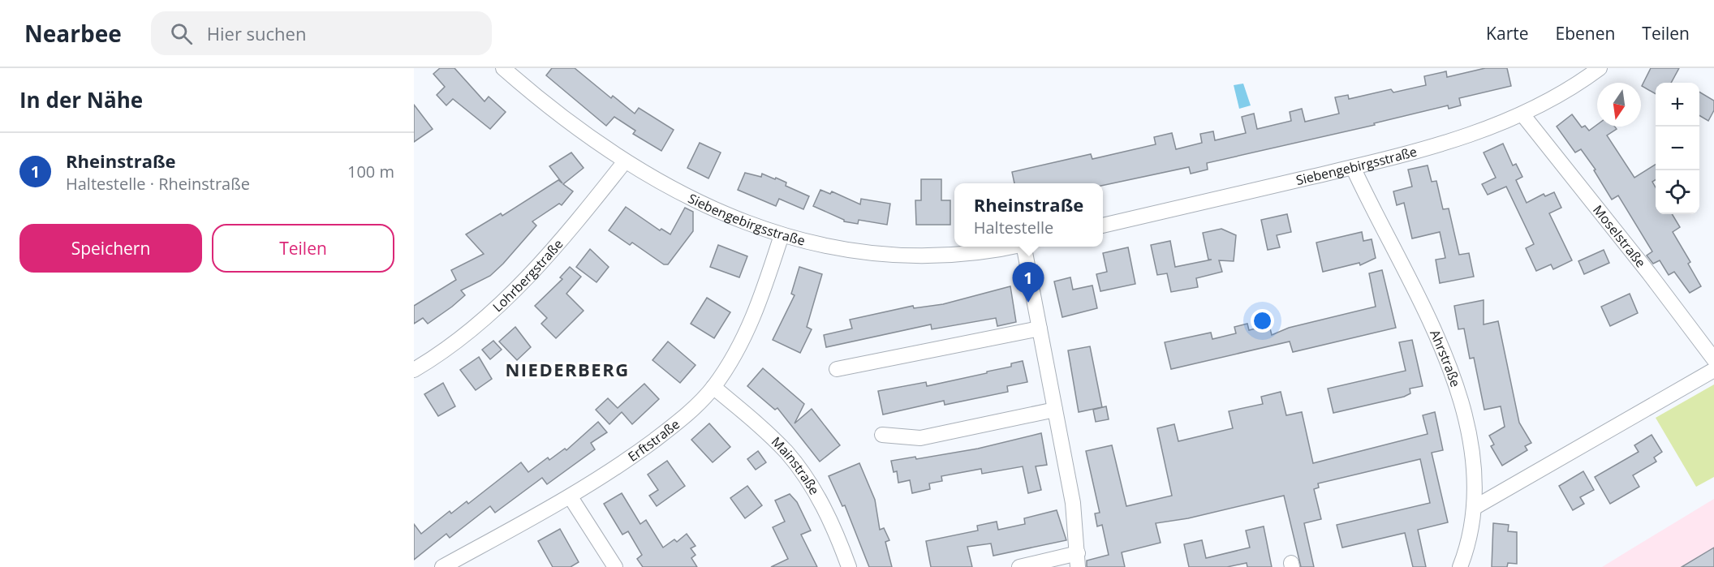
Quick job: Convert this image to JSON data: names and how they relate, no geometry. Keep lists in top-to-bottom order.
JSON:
{
  "streets": {
    "street": [
      "Siebengebirgsstraße",
      "Moselstraße",
      "Lohrbergstraße",
      "Ahrstraße",
      "Erftstraße",
      "Mainstraße"
    ]
  },
  "crossings": [
    ["Siebengebirgsstraße", "Moselstraße"],
    ["Siebengebirgsstraße", "Lohrbergstraße"],
    ["Siebengebirgsstraße", "Ahrstraße"],
    ["Siebengebirgsstraße", "Erftstraße"],
    ["Erftstraße", "Mainstraße"]
  ],
  "districts": ["NIEDERBERG"],
  "north": "bottom",
  "page": {
    "header": "Nearbee",
    "search": "Hier suchen",
    "nav": ["Karte", "Ebenen", "Teilen"],
    "heading": "In der Nähe",
    "map_buttons": ["+", "−"],
    "list": [
      {
        "mark": "1",
        "name": "Rheinstraße",
        "note": "Haltestelle · Rheinstraße",
        "value": "100 m"
      }
    ],
    "popup": ["Rheinstraße", "Haltestelle"],
    "buttons": ["Speichern", "Teilen"],
    "pins": "1"
  }
}
